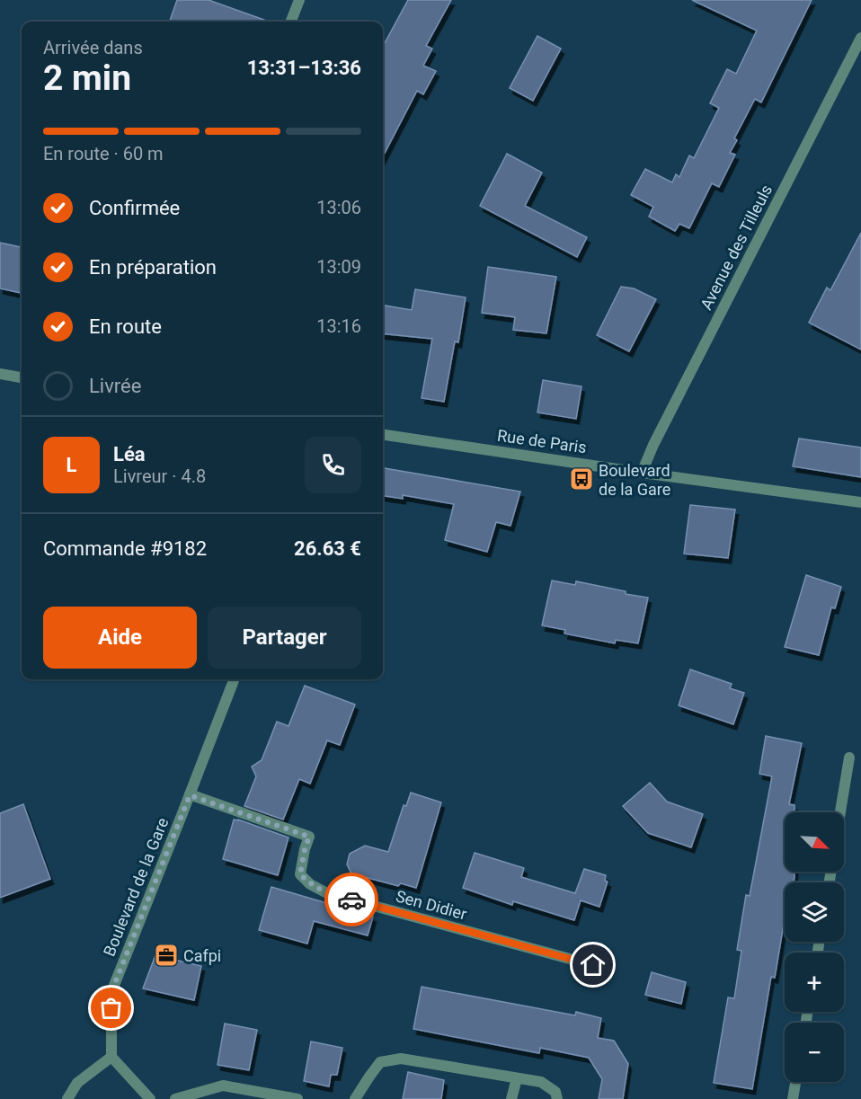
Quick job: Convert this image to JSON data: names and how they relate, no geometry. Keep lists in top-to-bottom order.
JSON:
{
  "streets": {
    "street": [
      "Avenue des Tilleuls",
      "Rue de Paris",
      "Boulevard de la Gare",
      "Sen Didier"
    ]
  },
  "crossings": [
    ["Avenue des Tilleuls", "Rue de Paris"],
    ["Boulevard de la Gare", "Sen Didier"]
  ],
  "places": {
    "bus stop": ["Boulevard de la Gare"],
    "office": ["Cafpi"]
  },
  "north": "bottom right",
  "page": {
    "heading": ["2 min", "Arrivée dans", "13:31–13:36"],
    "panel": [
      "Léa",
      "Livreur · 4.8",
      "Commande #9182",
      "26.63 €"
    ],
    "bar": "En route · 60 m",
    "list": [
      ["Confirmée", "13:06"],
      ["En préparation", "13:09"],
      ["En route", "13:16"],
      "Livrée"
    ],
    "round": "L",
    "buttons": ["Aide", "Partager"],
    "map_buttons": ["+", "−"]
  }
}
